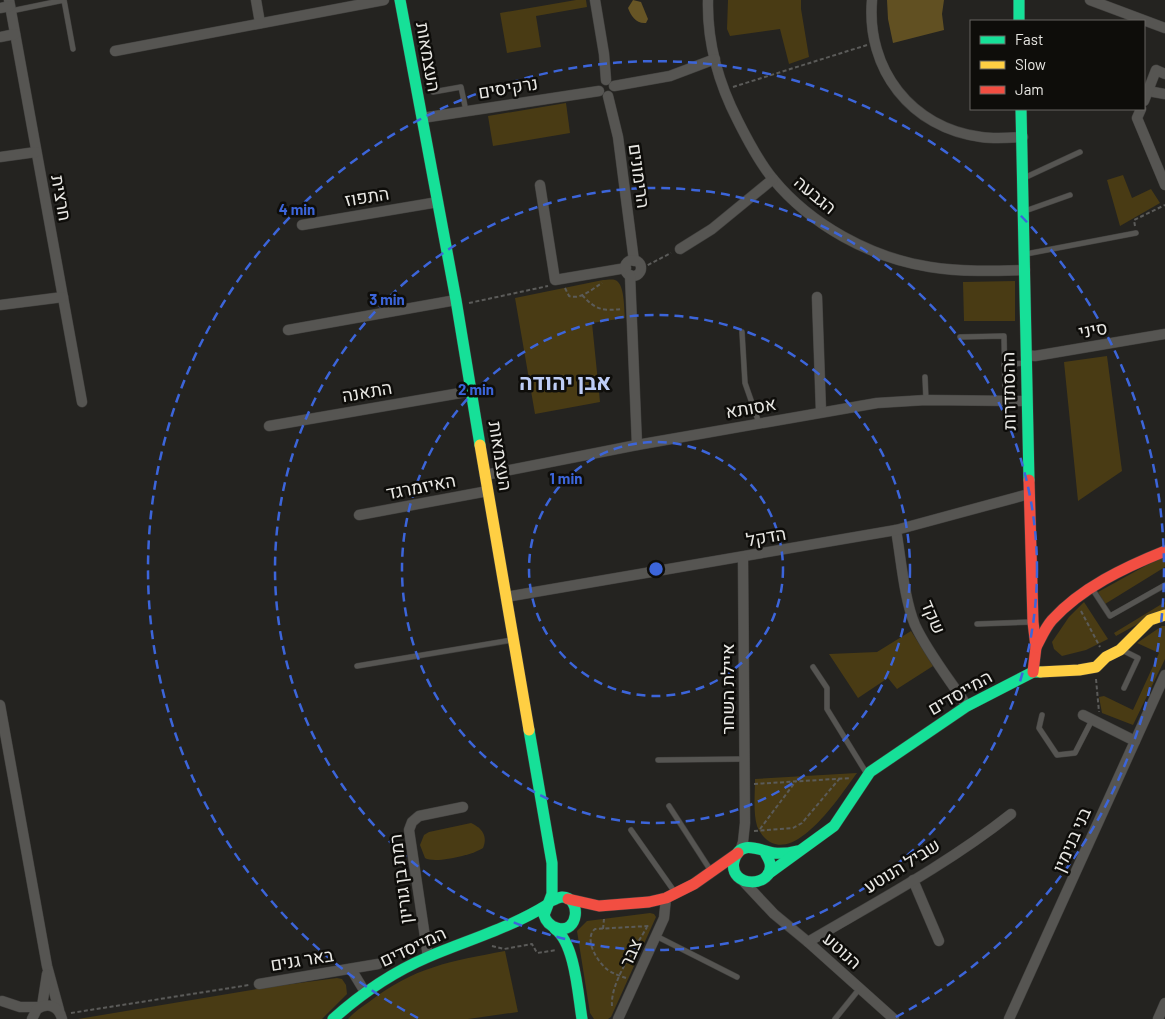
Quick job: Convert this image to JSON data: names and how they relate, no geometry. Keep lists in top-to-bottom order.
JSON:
{
  "streets": {
    "street": [
      "העצמאות",
      "נרקיסים",
      "הרימונים",
      "הגבעה",
      "התפוז",
      "חרצית",
      "סיני",
      "ההסתדרות",
      "התאנה",
      "אסותא",
      "האיזמרגד",
      "הדקל",
      "שקד",
      "איילת השחר",
      "המייסדים",
      "בני בנימין",
      "שביל הנוטע",
      "רמת בן גוריון",
      "הנוטע",
      "צבר",
      "באר גנים"
    ]
  },
  "crossings": [
    ["העצמאות", "נרקיסים"],
    ["העצמאות", "התפוז"],
    ["העצמאות", "התאנה"],
    ["העצמאות", "אסותא"],
    ["העצמאות", "האיזמרגד"],
    ["העצמאות", "הדקל"],
    ["העצמאות", "המייסדים"],
    ["נרקיסים", "הרימונים"],
    ["הגבעה", "ההסתדרות"],
    ["סיני", "ההסתדרות"],
    ["ההסתדרות", "אסותא"],
    ["ההסתדרות", "הדקל"],
    ["ההסתדרות", "המייסדים"],
    ["הדקל", "שקד"],
    ["הדקל", "איילת השחר"],
    ["שקד", "המייסדים"],
    ["איילת השחר", "המייסדים"],
    ["איילת השחר", "הנוטע"],
    ["המייסדים", "רמת בן גוריון"],
    ["המייסדים", "הנוטע"],
    ["המייסדים", "באר גנים"],
    ["שביל הנוטע", "הנוטע"]
  ],
  "districts": ["אבן יהודה"],
  "legend": ["Fast", "Slow", "Jam"],
  "rings": [
    "4 min",
    "3 min",
    "2 min",
    "1 min"
  ]
}
